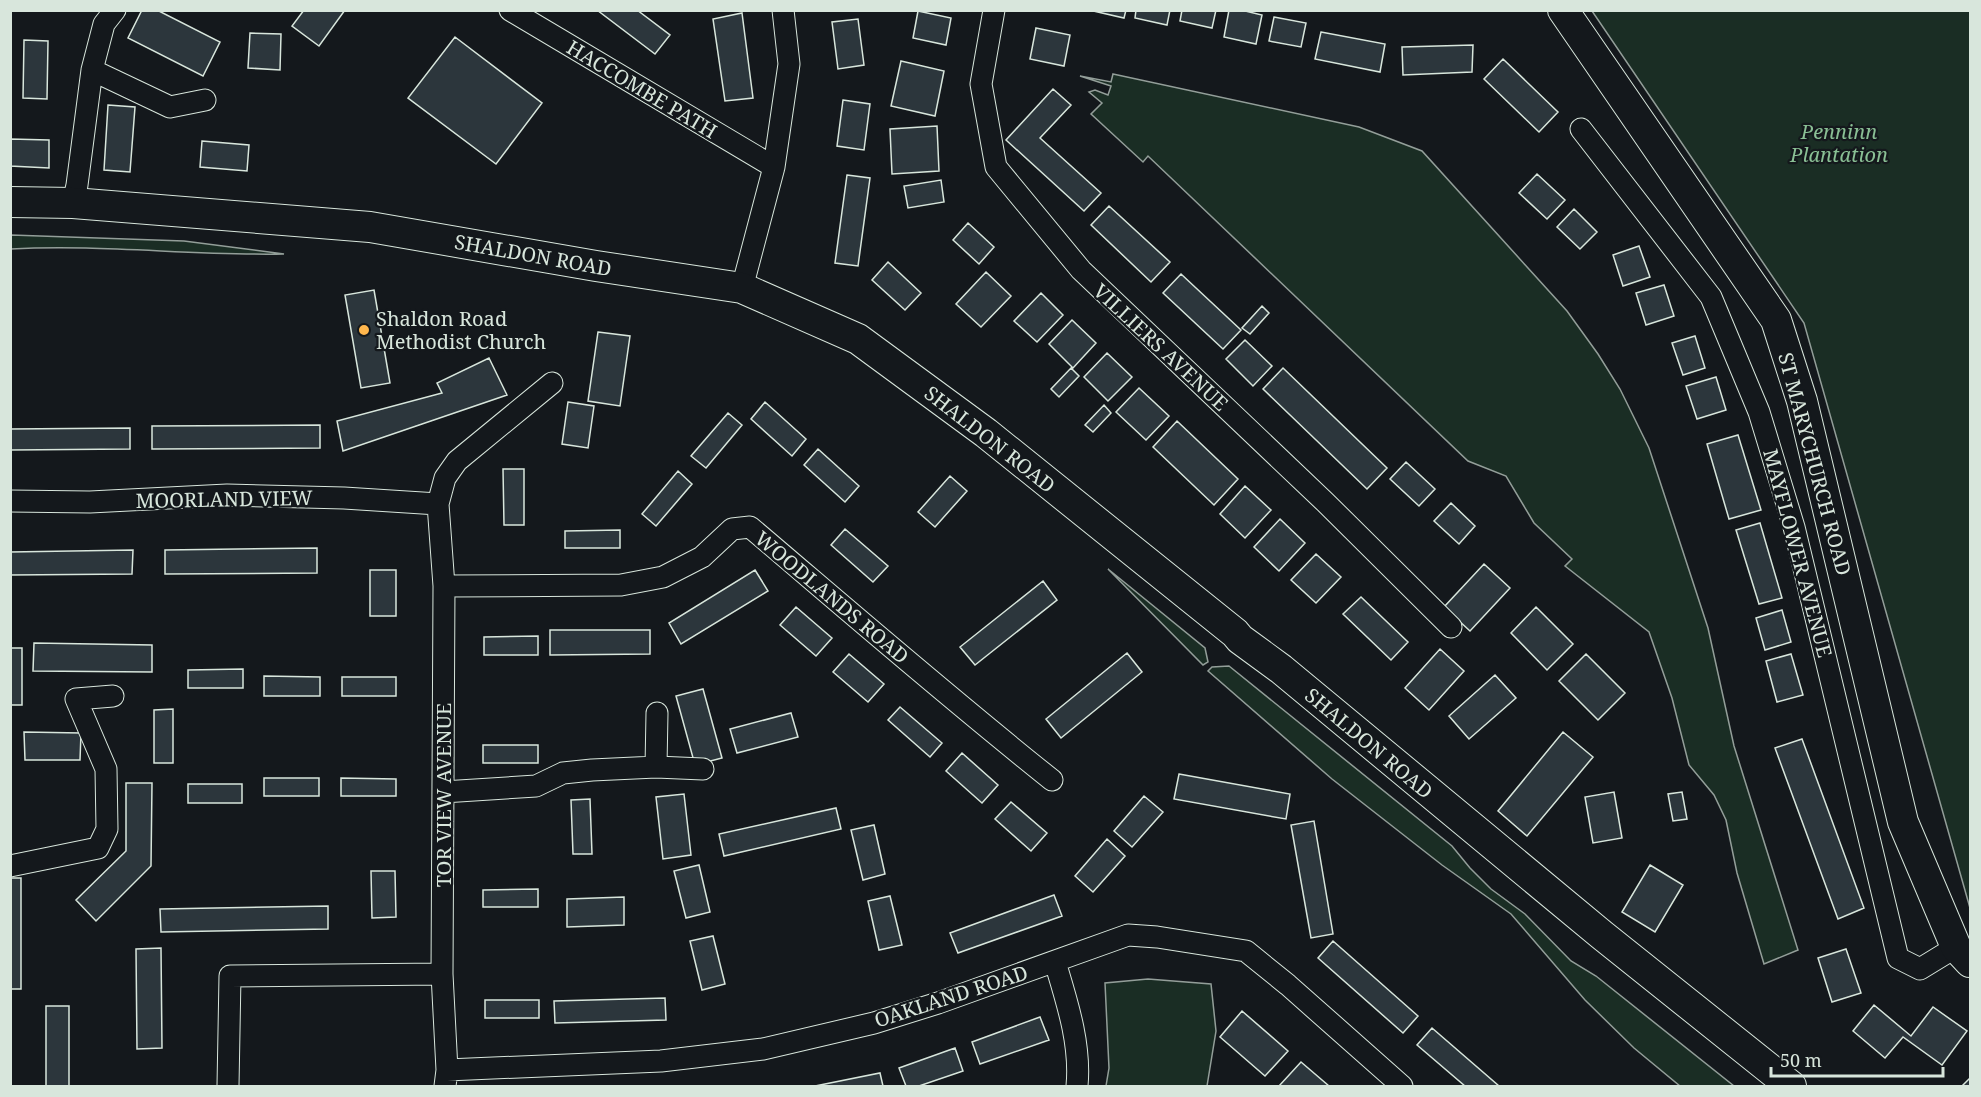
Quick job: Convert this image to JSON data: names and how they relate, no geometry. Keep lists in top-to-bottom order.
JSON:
{
  "streets": {
    "street": [
      "HACCOMBE PATH",
      "SHALDON ROAD",
      "VILLIERS AVENUE",
      "ST MARYCHURCH ROAD",
      "MOORLAND VIEW",
      "MAYFLOWER AVENUE",
      "WOODLANDS ROAD",
      "TOR VIEW AVENUE",
      "OAKLAND ROAD"
    ]
  },
  "crossings": [
    ["ST MARYCHURCH ROAD", "MAYFLOWER AVENUE"],
    ["MOORLAND VIEW", "TOR VIEW AVENUE"],
    ["WOODLANDS ROAD", "TOR VIEW AVENUE"],
    ["TOR VIEW AVENUE", "OAKLAND ROAD"]
  ],
  "parks": ["Penninn Plantation"],
  "places": ["Shaldon Road Methodist Church"],
  "scale_bar": "50 m"
}
